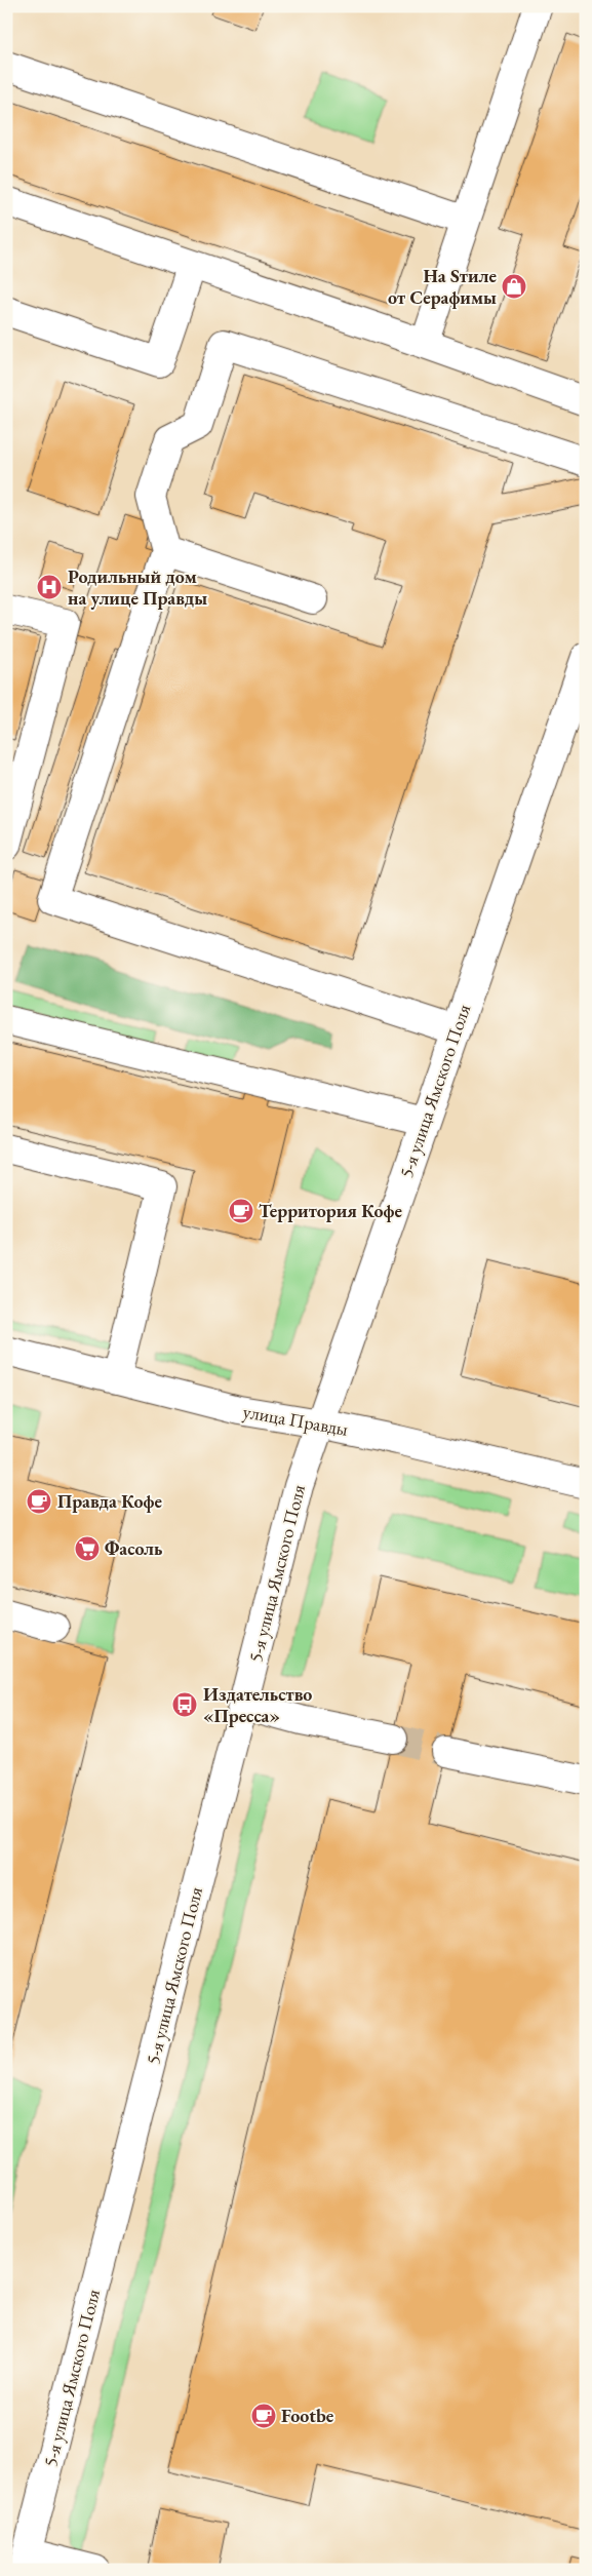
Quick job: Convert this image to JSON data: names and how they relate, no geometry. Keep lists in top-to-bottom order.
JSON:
{
  "streets": {
    "street": ["5-я улица Ямского Поля", "улица Правды"]
  },
  "crossings": [
    ["5-я улица Ямского Поля", "улица Правды"]
  ],
  "places": {
    "shop": ["На Sтиле от Серафимы"],
    "hospital": ["Родильный дом на улице Правды"],
    "cafe": ["Территория Кофе", "Правда Кофе", "Footbe"],
    "supermarket": ["Фасоль"],
    "bus stop": ["Издательство «Пресса»"]
  }
}
